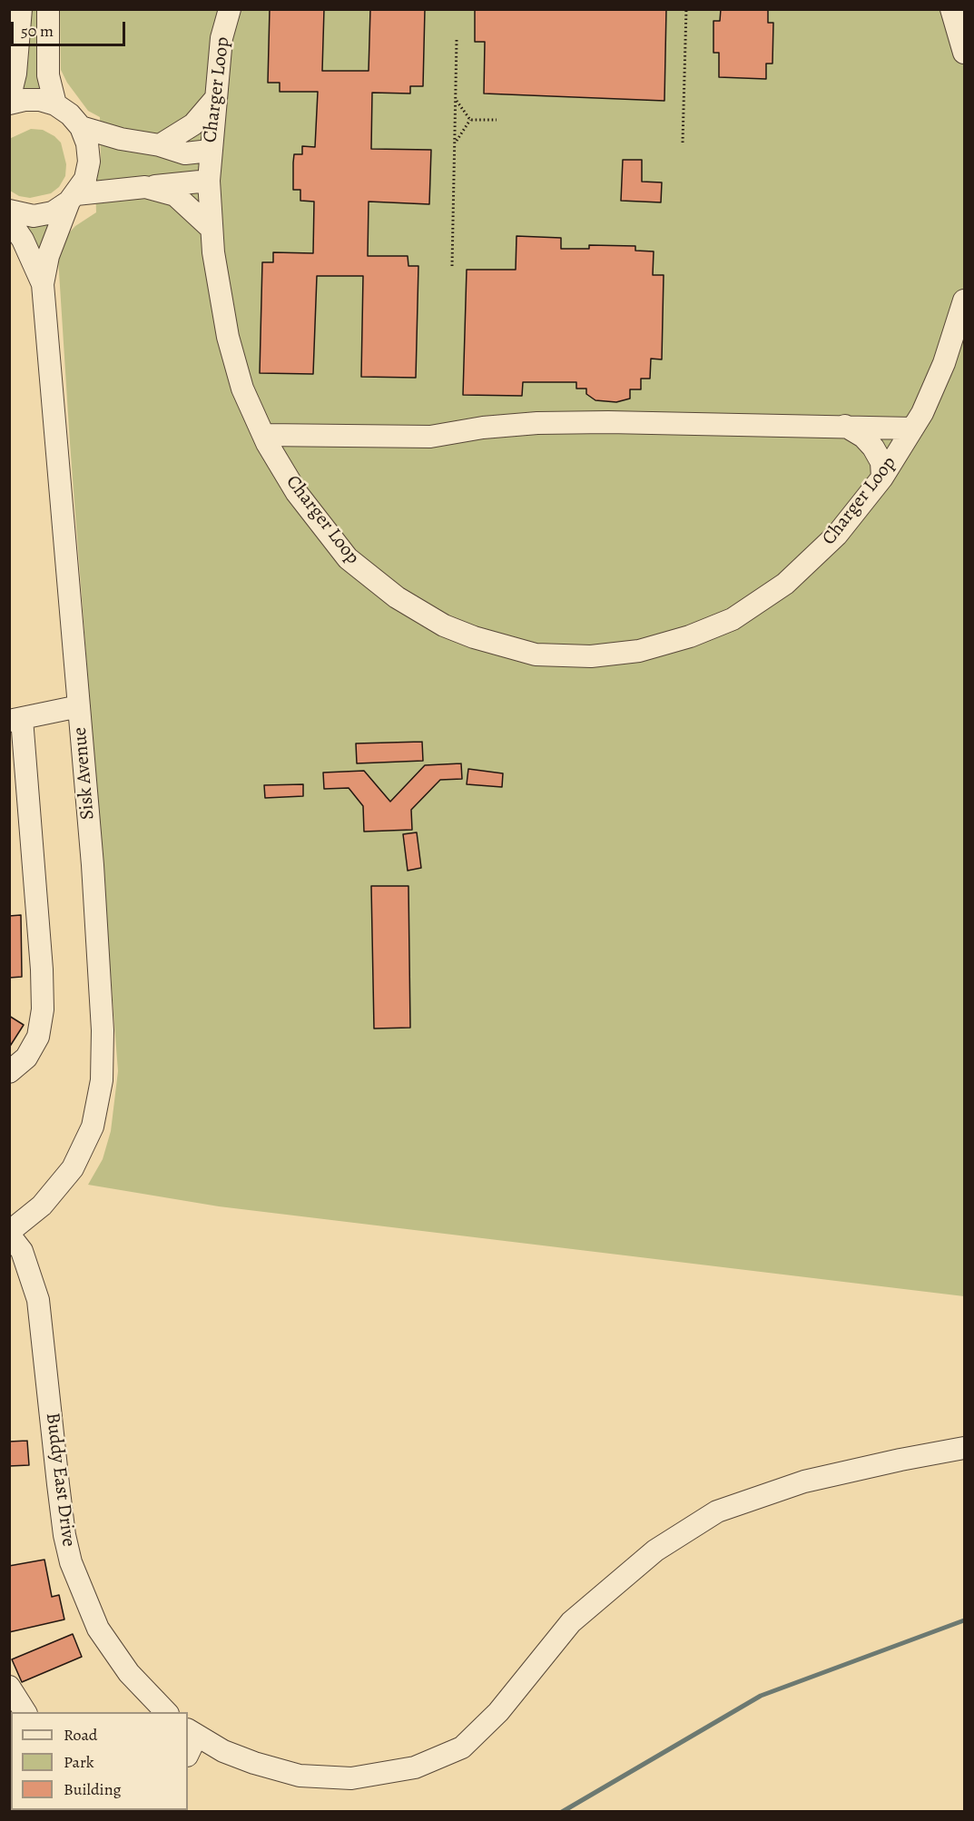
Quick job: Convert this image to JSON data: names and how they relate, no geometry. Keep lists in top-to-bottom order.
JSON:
{
  "streets": {
    "street": ["Charger Loop", "Sisk Avenue", "Buddy East Drive"]
  },
  "crossings": [
    ["Sisk Avenue", "Buddy East Drive"]
  ],
  "legend": ["Road", "Park", "Building"],
  "scale_bar": "50 m"
}
